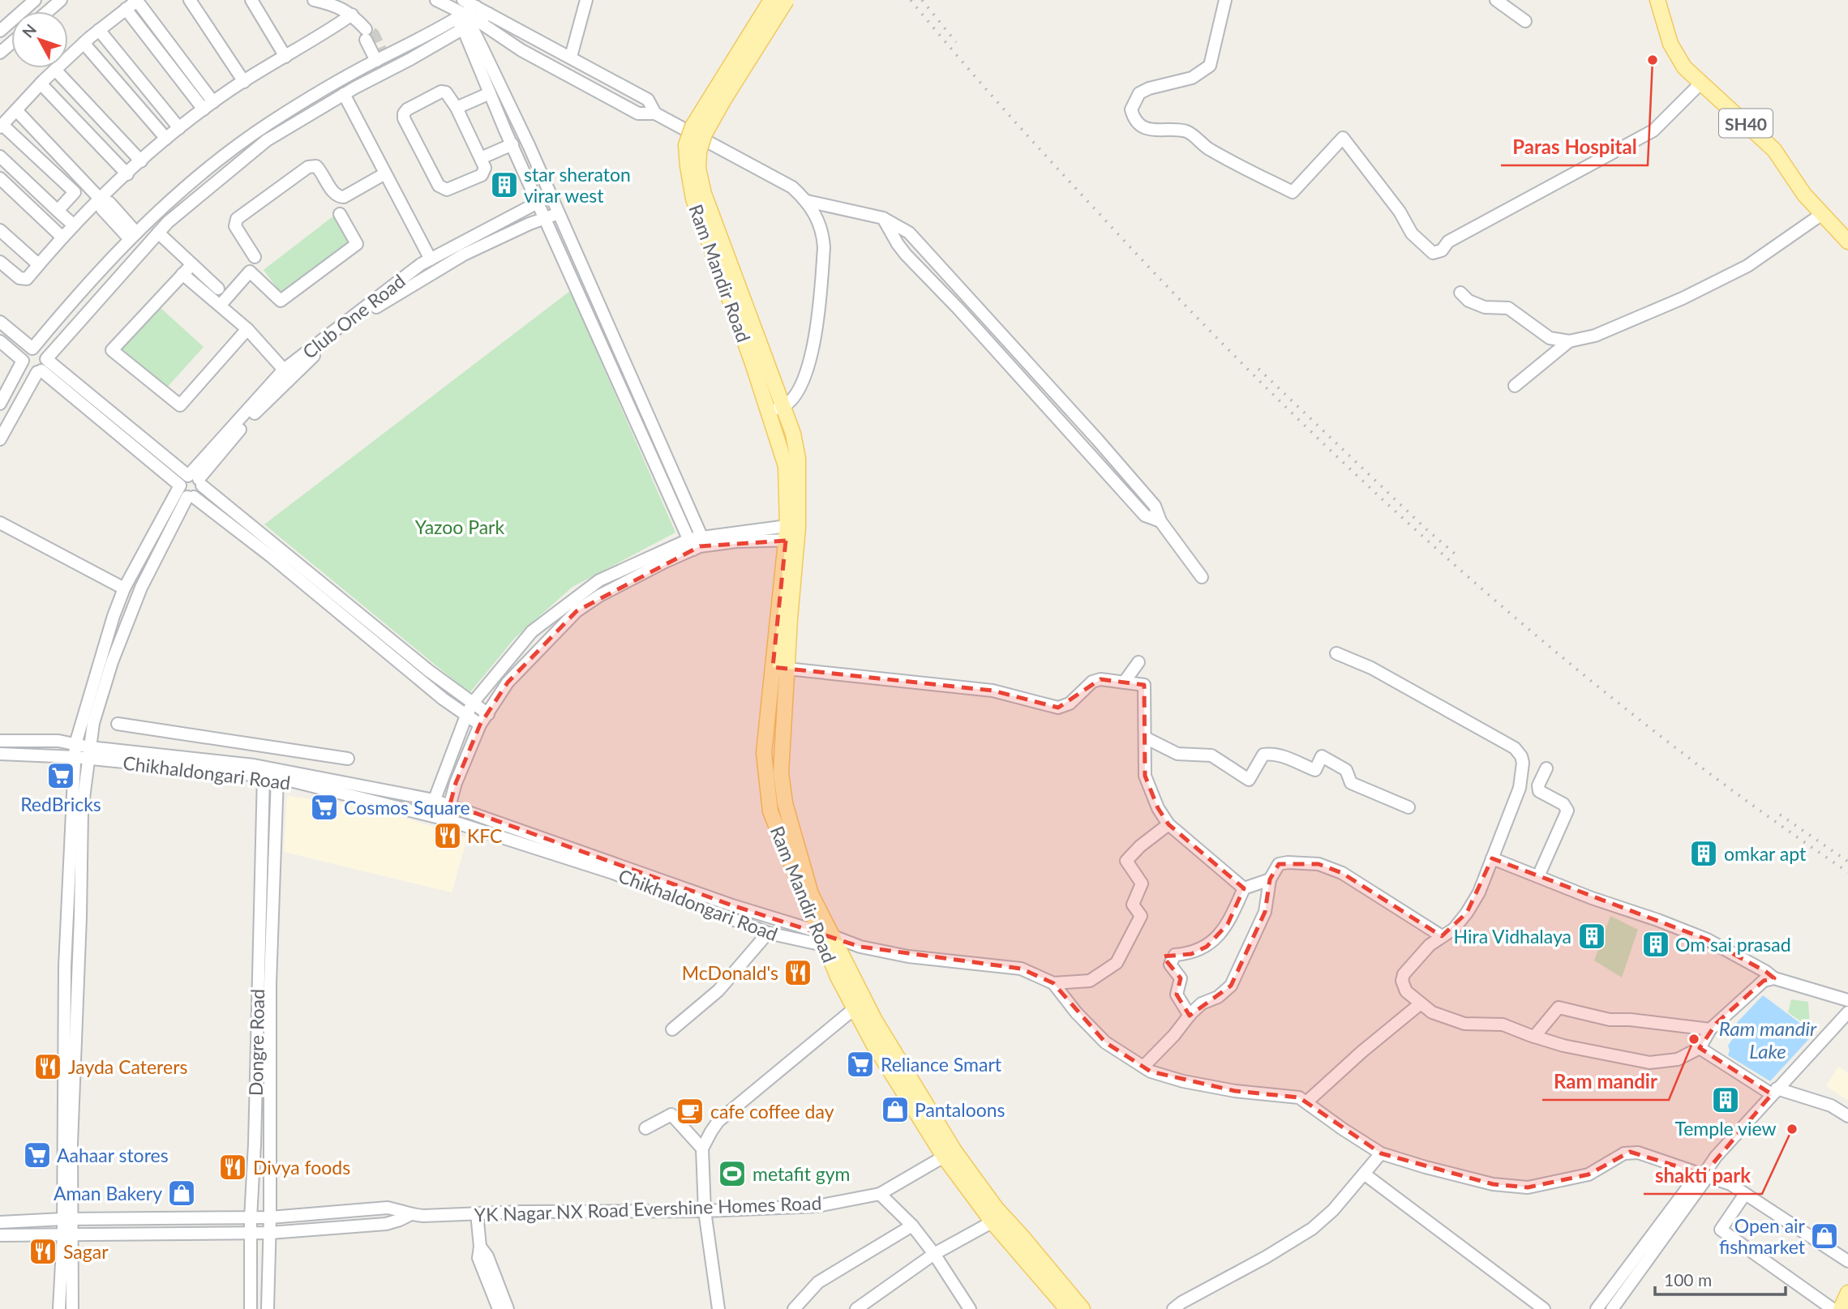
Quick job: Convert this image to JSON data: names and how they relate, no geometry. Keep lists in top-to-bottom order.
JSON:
{
  "streets": {
    "main road": ["SH40", "Ram Mandir Road"],
    "street": [
      "Club One Road",
      "Chikhaldongari Road",
      "Dongre Road",
      "YK Nagar NX Road Evershine Homes Road"
    ]
  },
  "crossings": [
    ["Ram Mandir Road", "Chikhaldongari Road"],
    ["Ram Mandir Road", "YK Nagar NX Road Evershine Homes Road"],
    ["Club One Road", "Chikhaldongari Road"],
    ["Club One Road", "YK Nagar NX Road Evershine Homes Road"],
    ["Chikhaldongari Road", "Dongre Road"],
    ["Dongre Road", "YK Nagar NX Road Evershine Homes Road"]
  ],
  "water": ["Ram mandir Lake"],
  "parks": ["Yazoo Park"],
  "places": {
    "other": ["Paras Hospital", "Ram mandir", "shakti park"],
    "building": [
      "star sheraton virar west",
      "omkar apt",
      "Hira Vidhalaya",
      "Om sai prasad",
      "Temple view"
    ],
    "supermarket": [
      "RedBricks",
      "Cosmos Square",
      "Reliance Smart",
      "Aahaar stores"
    ],
    "restaurant": [
      "KFC",
      "McDonald's",
      "Jayda Caterers",
      "Divya foods",
      "Sagar"
    ],
    "shop": ["Pantaloons", "Aman Bakery", "Open air fishmarket"],
    "cafe": ["cafe coffee day"],
    "sports": ["metafit gym"]
  },
  "scale_bar": "100 m",
  "north": "top left"
}
